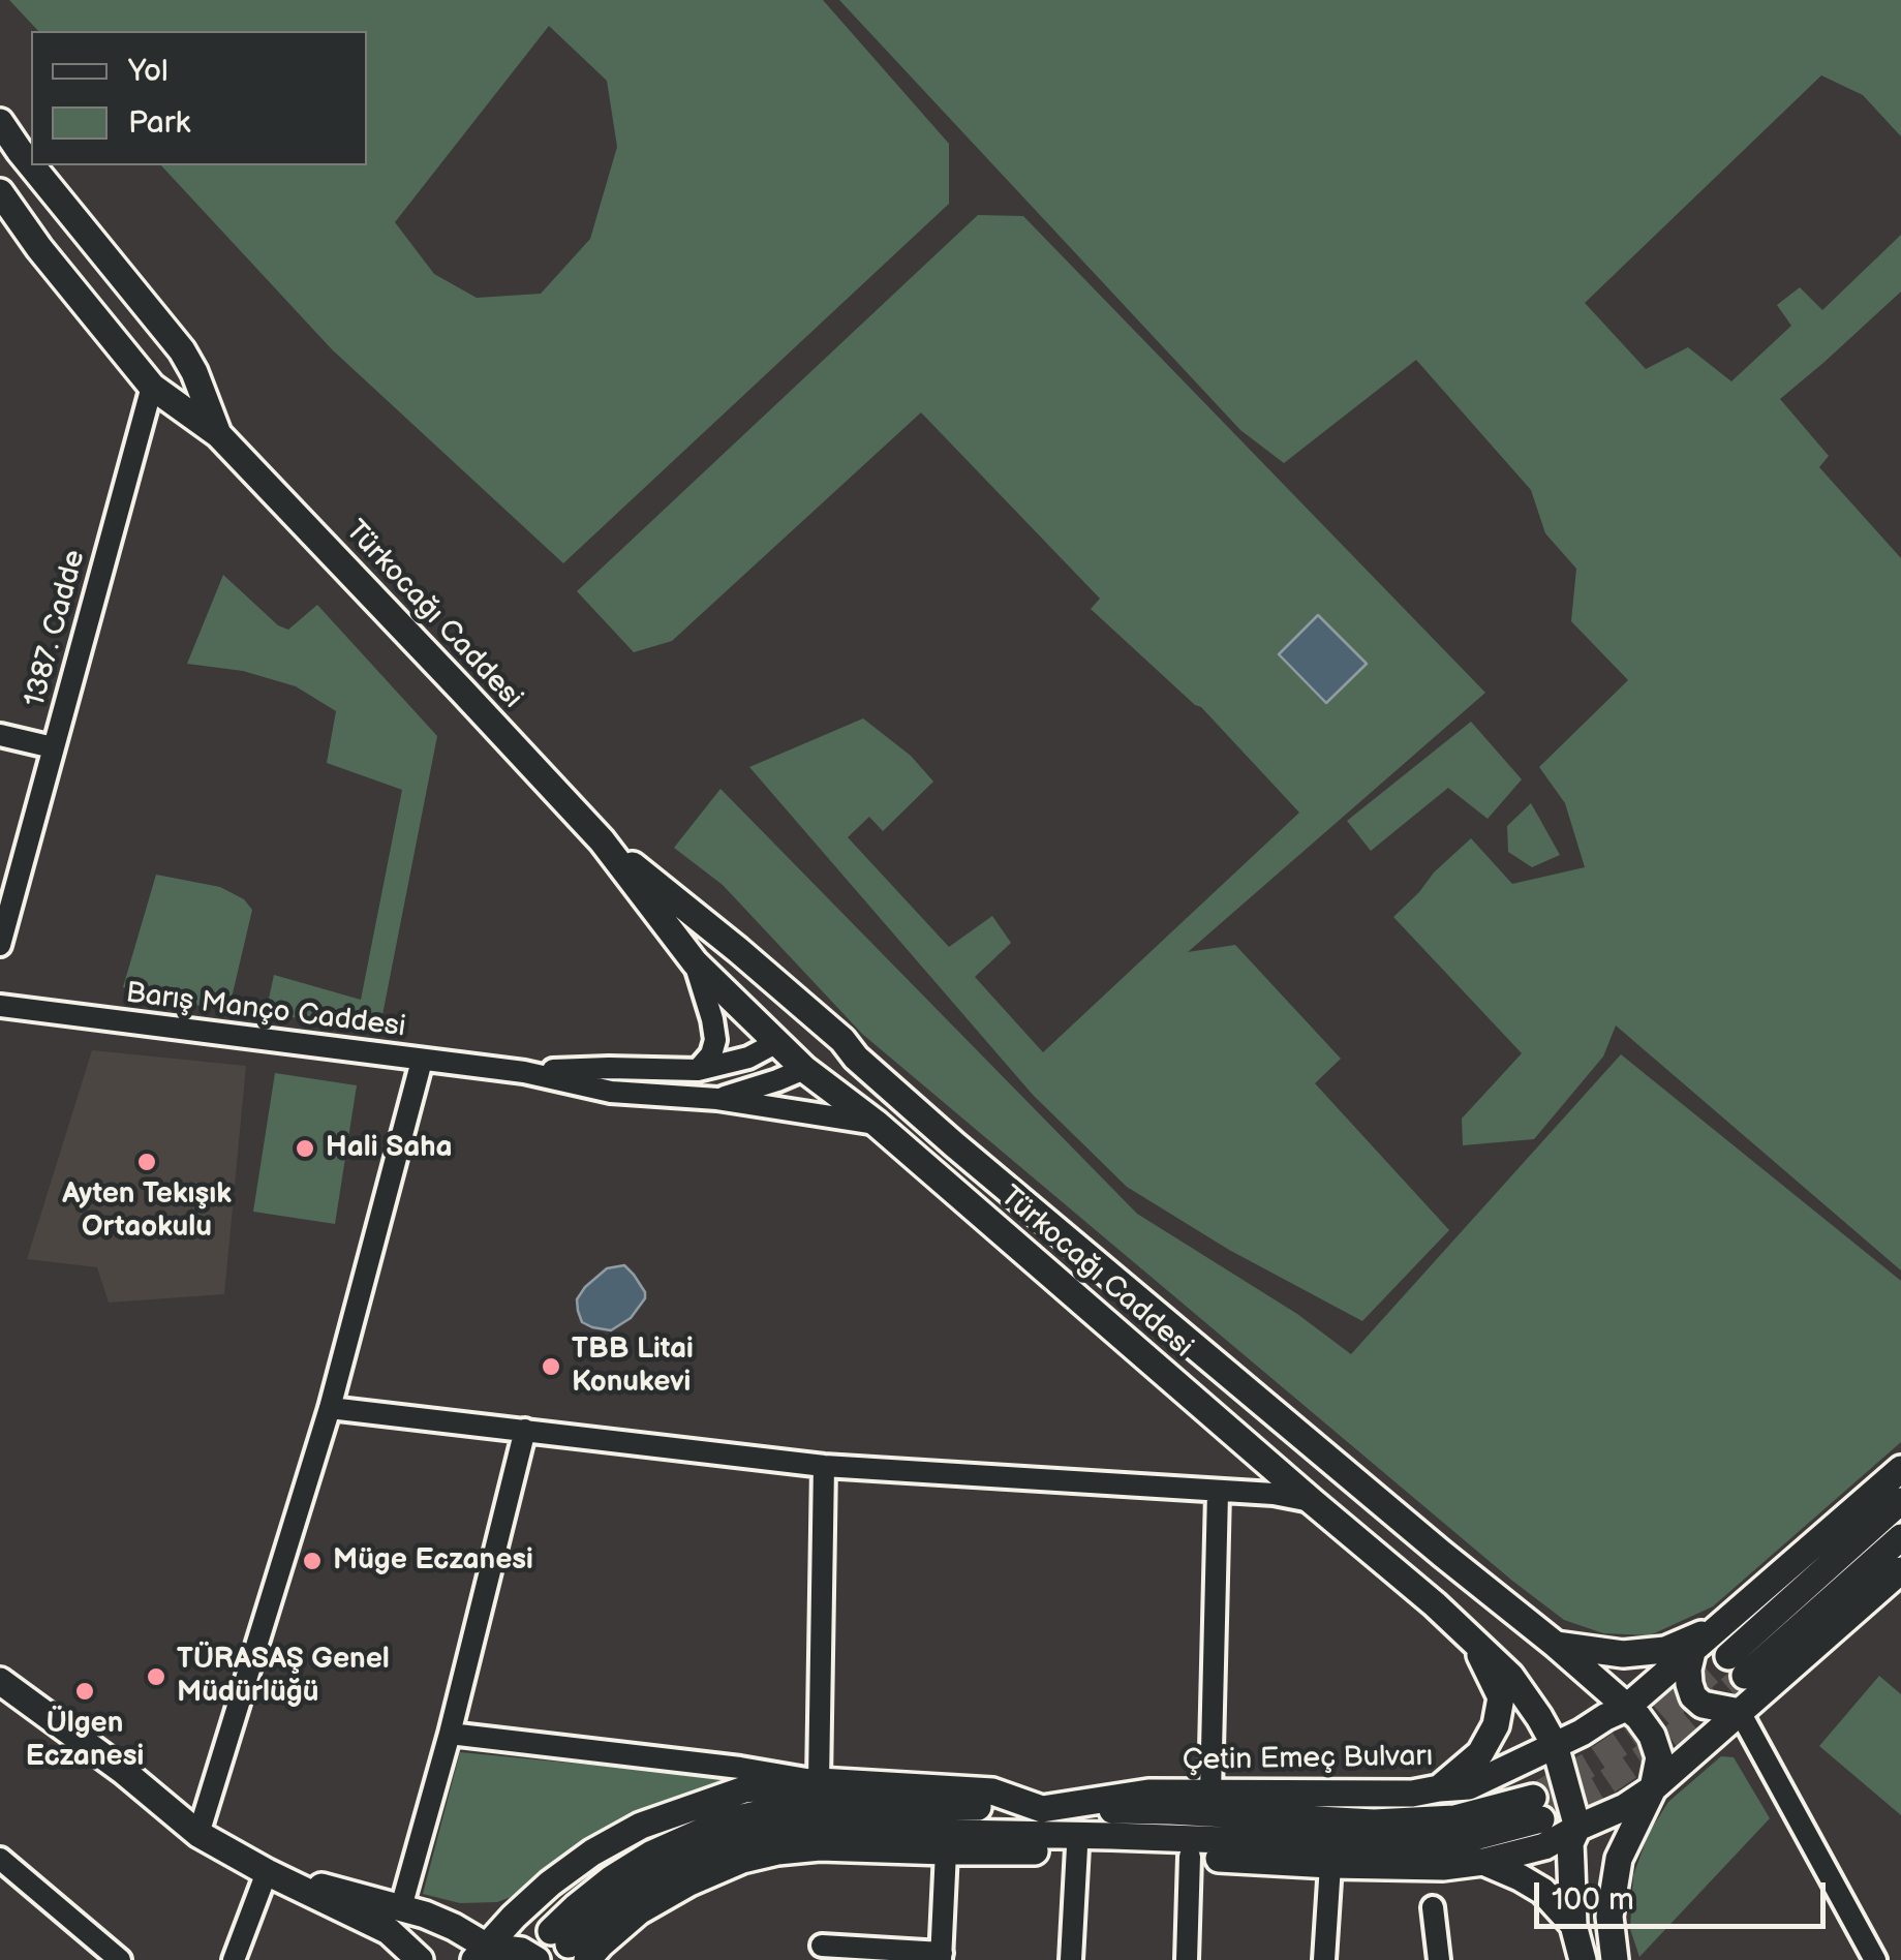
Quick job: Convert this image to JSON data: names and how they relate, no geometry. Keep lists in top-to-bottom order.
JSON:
{
  "streets": {
    "main road": ["Türkocağı Caddesi", "Çetin Emeç Bulvarı"],
    "street": ["1387. Cadde", "Barış Manço Caddesi"]
  },
  "crossings": [
    ["Türkocağı Caddesi", "1387. Cadde"],
    ["Türkocağı Caddesi", "Barış Manço Caddesi"],
    ["Türkocağı Caddesi", "Çetin Emeç Bulvarı"]
  ],
  "places": [
    "Hali Saha",
    "Ayten Tekışık Ortaokulu",
    "TBB Litai Konukevi",
    "Müge Eczanesi",
    "TÜRASAŞ Genel Müdürlüğü",
    "Ülgen Eczanesi"
  ],
  "legend": ["Yol", "Park"],
  "scale_bar": "100 m"
}
